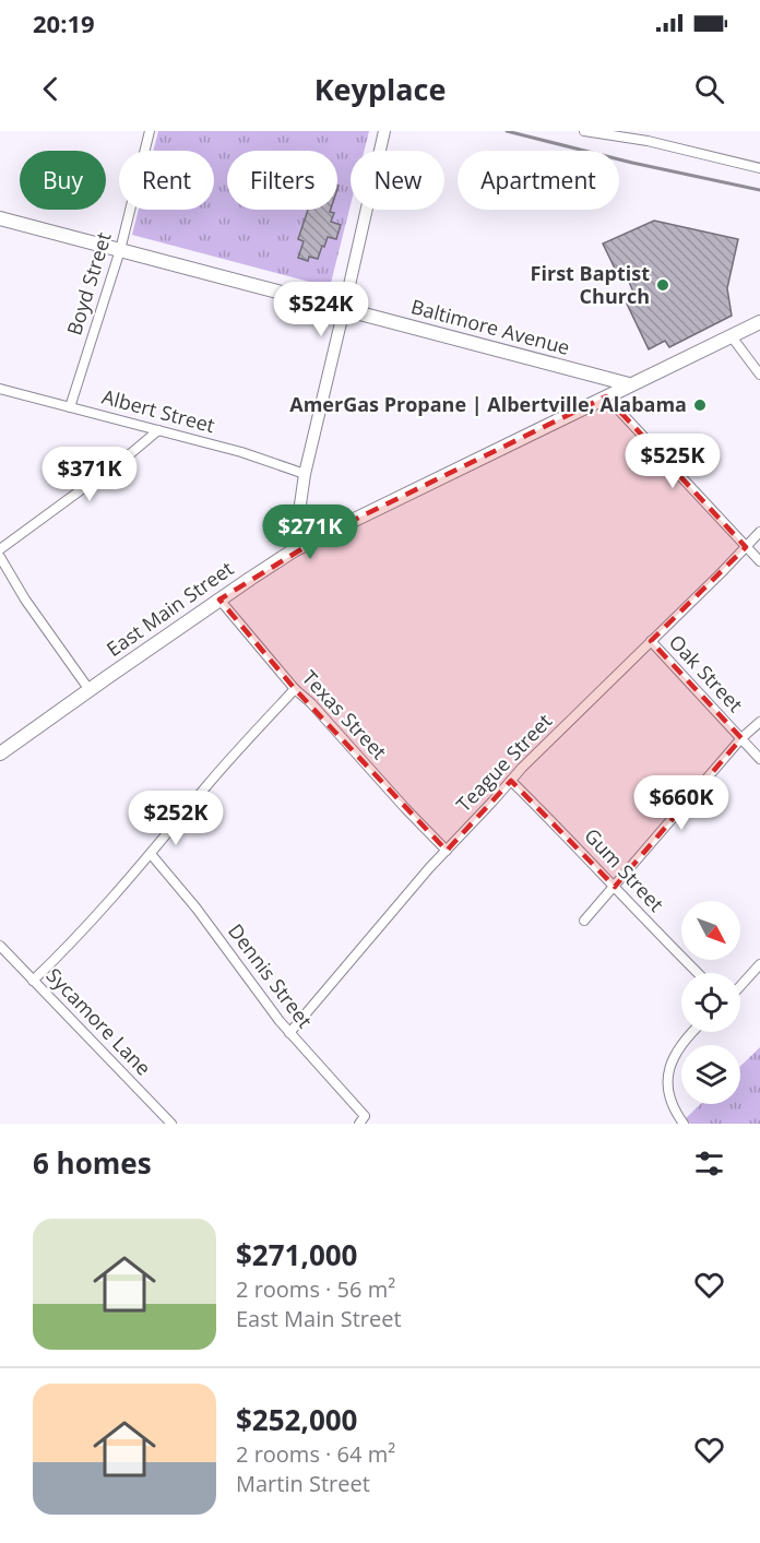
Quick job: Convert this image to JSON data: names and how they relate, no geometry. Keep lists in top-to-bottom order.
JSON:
{
  "streets": {
    "main road": ["Baltimore Avenue", "East Main Street"],
    "street": [
      "Boyd Street",
      "Albert Street",
      "Oak Street",
      "Texas Street",
      "Teague Street",
      "Gum Street",
      "Dennis Street",
      "Sycamore Lane"
    ]
  },
  "crossings": [
    ["Boyd Street", "Baltimore Avenue"],
    ["Boyd Street", "Albert Street"],
    ["Baltimore Avenue", "East Main Street"],
    ["East Main Street", "Texas Street"],
    ["Oak Street", "Teague Street"],
    ["Texas Street", "Teague Street"],
    ["Teague Street", "Gum Street"],
    ["Teague Street", "Dennis Street"]
  ],
  "places": ["First Baptist Church", "AmerGas Propane | Albertville, Alabama"],
  "north": "bottom right",
  "page": {
    "status": "20:19",
    "header": "Keyplace",
    "chip": [
      "Buy",
      "Rent",
      "Filters",
      "New",
      "Apartment"
    ],
    "price": [
      "$524K",
      "$525K",
      "$371K",
      "$271K",
      "$660K",
      "$252K"
    ],
    "heading": "6 homes",
    "list": [
      {
        "name": "$271,000",
        "note": "2 rooms · 56 m² · East Main Street"
      },
      {
        "name": "$252,000",
        "note": "2 rooms · 64 m² · Martin Street"
      }
    ]
  }
}
